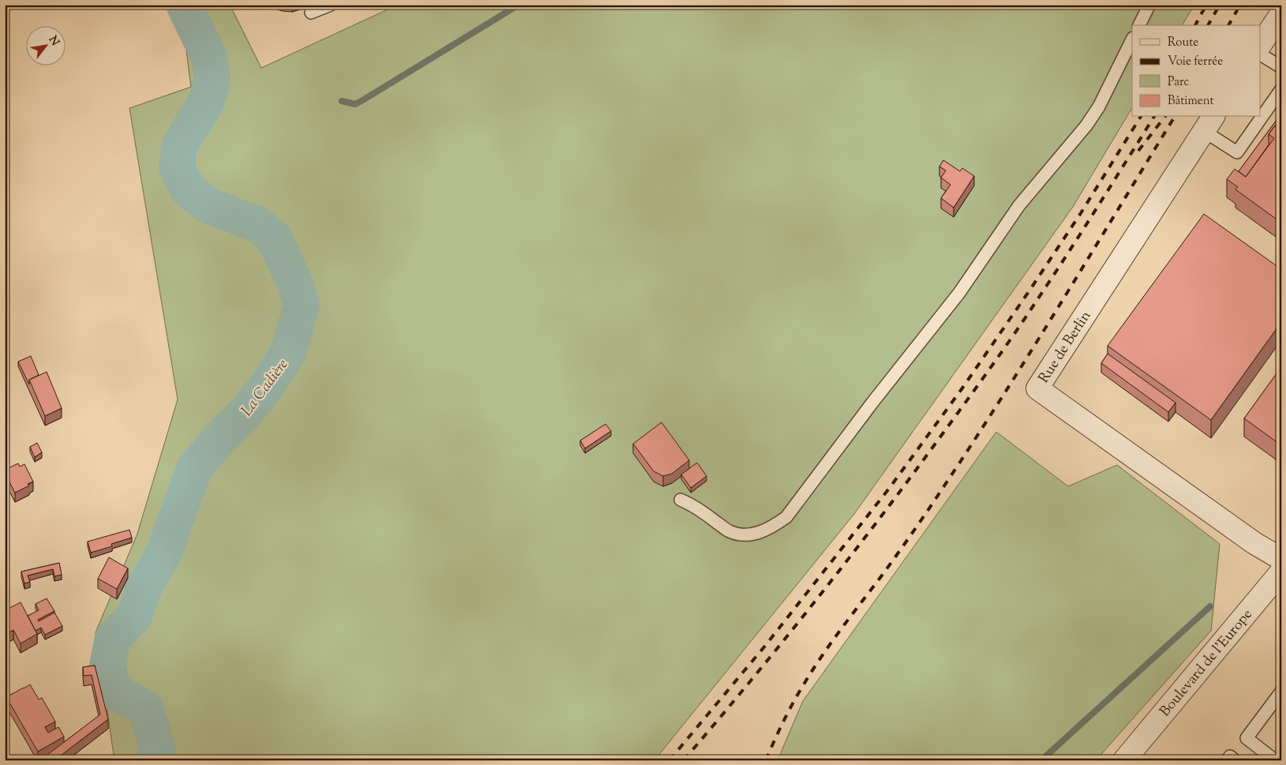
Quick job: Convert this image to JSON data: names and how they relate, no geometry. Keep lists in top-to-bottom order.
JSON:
{
  "streets": {
    "street": ["Rue de Berlin", "Boulevard de l'Europe"]
  },
  "water": ["La Cadière"],
  "legend": [
    "Route",
    "Voie ferrée",
    "Parc",
    "Bâtiment"
  ],
  "north": "top right"
}
